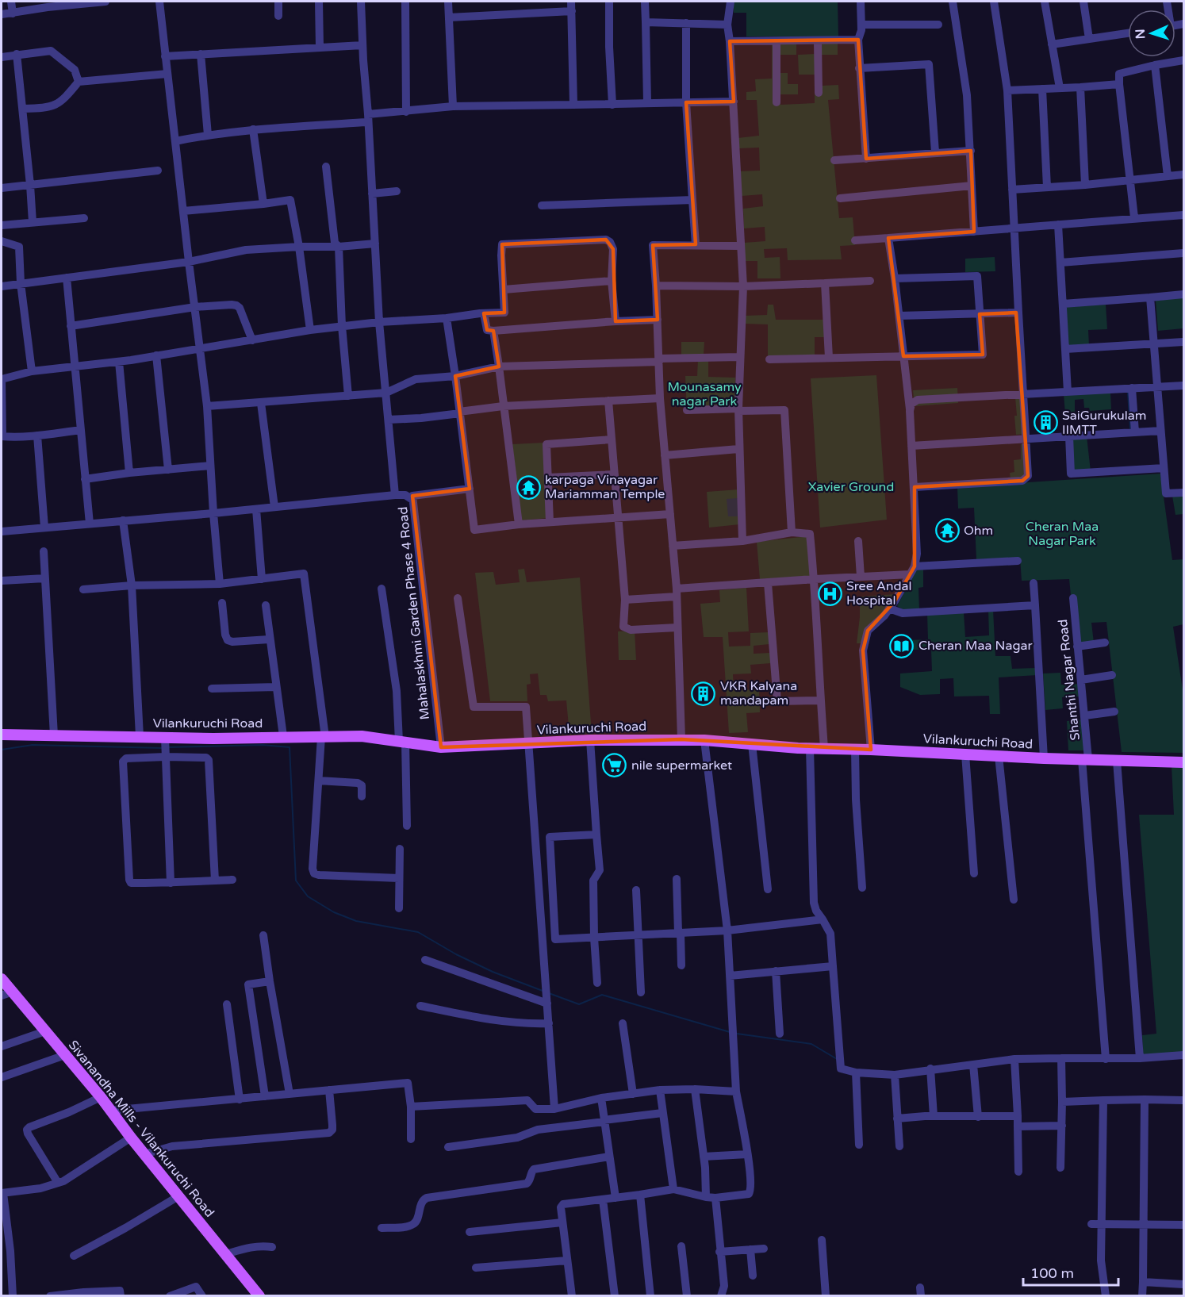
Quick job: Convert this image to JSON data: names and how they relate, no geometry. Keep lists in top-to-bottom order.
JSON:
{
  "streets": {
    "main road": ["Vilankuruchi Road", "Sivanandha Mills - Vilankuruchi Road"],
    "street": ["Mahalaskhmi Garden Phase 4 Road", "Shanthi Nagar Road"]
  },
  "crossings": [
    ["Mahalaskhmi Garden Phase 4 Road", "Vilankuruchi Road"],
    ["Shanthi Nagar Road", "Vilankuruchi Road"]
  ],
  "parks": ["Mounasamy nagar Park", "Xavier Ground", "Cheran Maa Nagar Park"],
  "places": {
    "building": ["SaiGurukulam IIMTT", "VKR Kalyana mandapam"],
    "temple": ["karpaga Vinayagar Mariamman Temple", "Ohm"],
    "hospital": ["Sree Andal Hospital"],
    "library": ["Cheran Maa Nagar"],
    "supermarket": ["nile supermarket"]
  },
  "scale_bar": "100 m",
  "north": "left"
}
